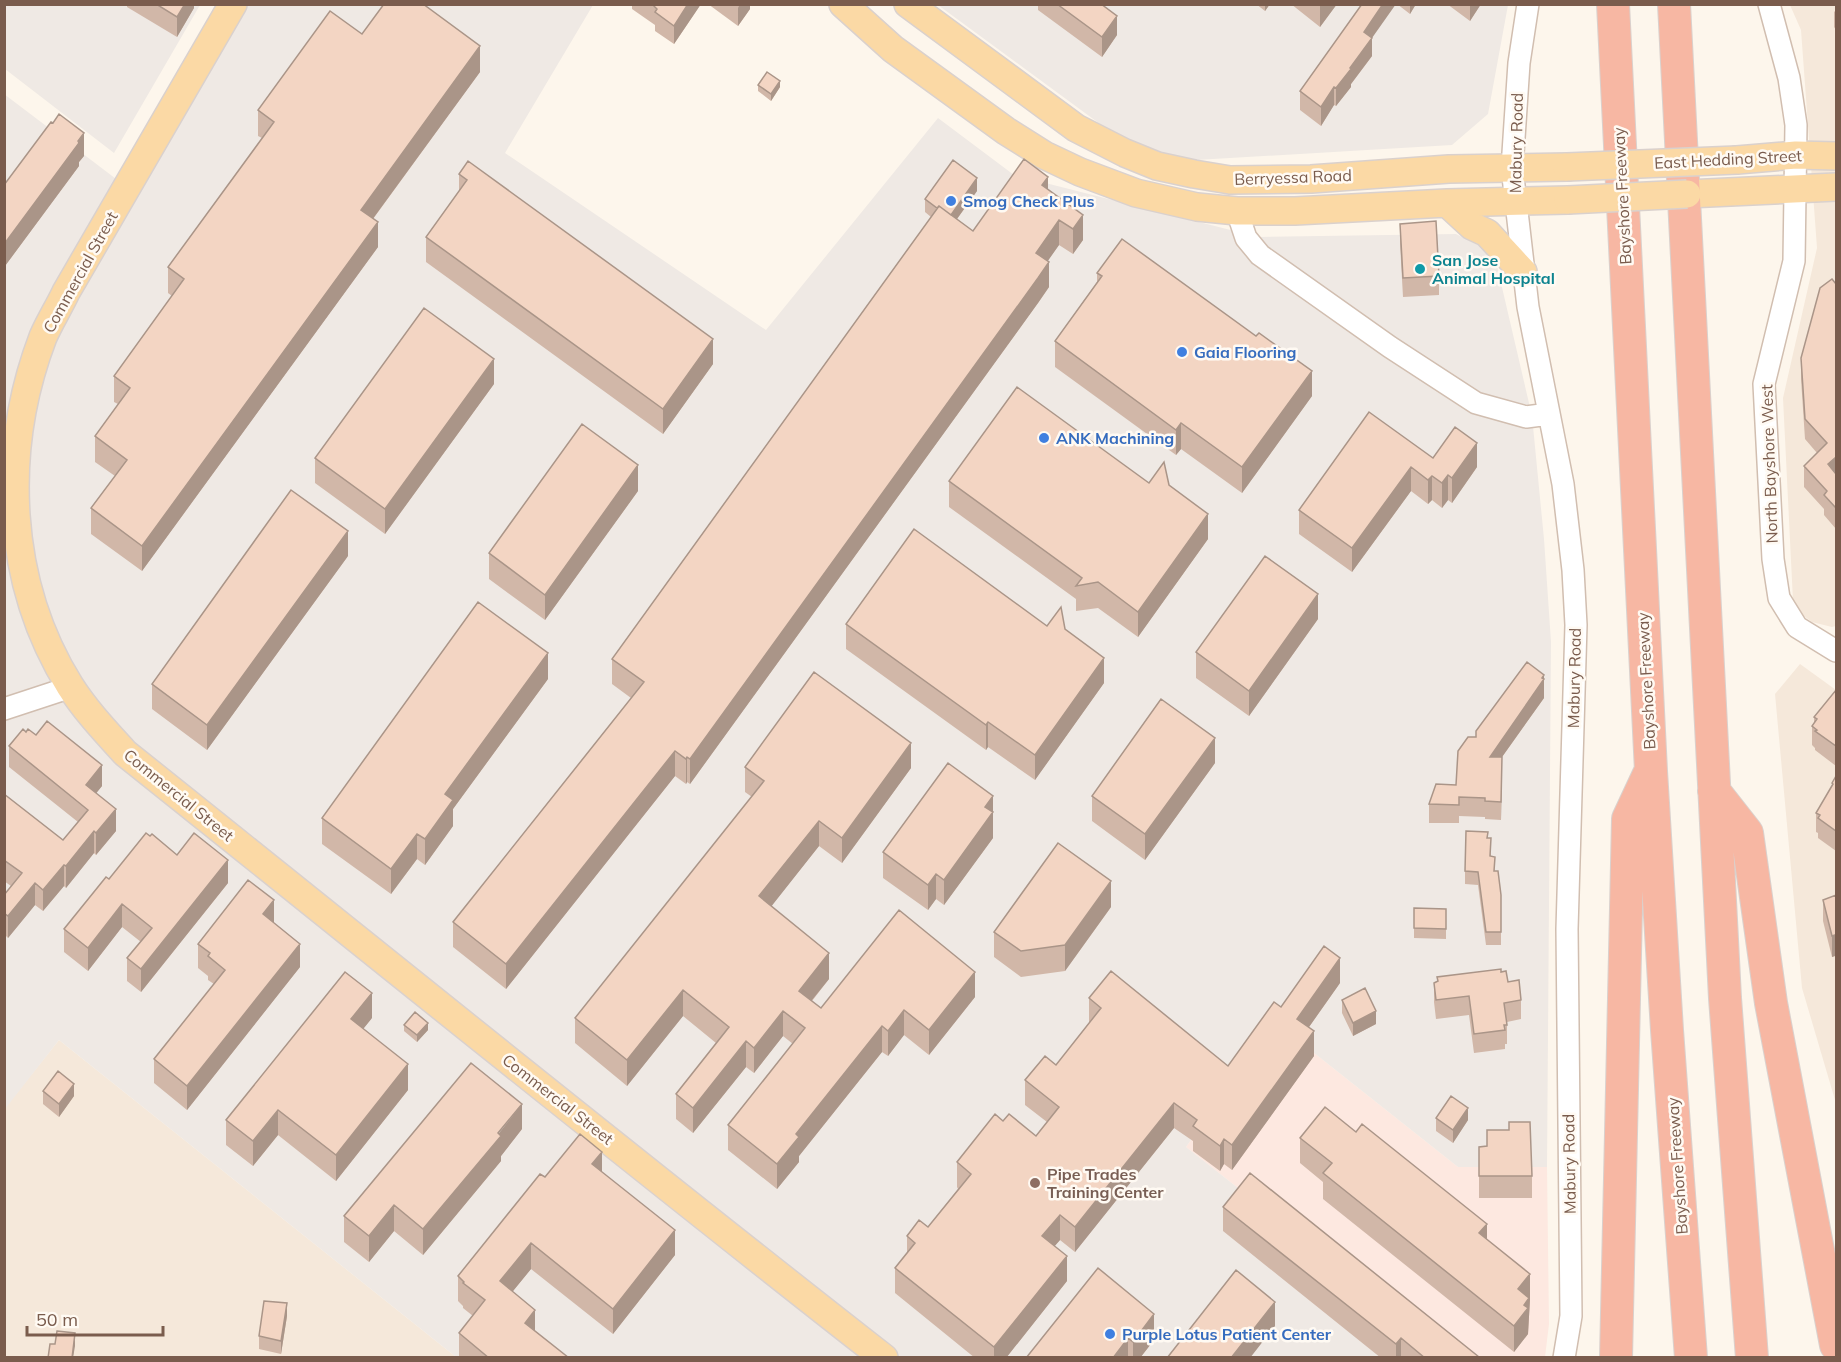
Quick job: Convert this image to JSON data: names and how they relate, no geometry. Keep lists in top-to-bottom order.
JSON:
{
  "streets": {
    "highway": ["Bayshore Freeway"],
    "main road": ["East Hedding Street", "Berryessa Road", "Commercial Street"],
    "street": ["Mabury Road", "North Bayshore West"]
  },
  "crossings": [
    ["Mabury Road", "East Hedding Street"],
    ["Mabury Road", "Berryessa Road"],
    ["East Hedding Street", "Berryessa Road"],
    ["East Hedding Street", "North Bayshore West"]
  ],
  "places": [
    "Smog Check Plus",
    "San Jose Animal Hospital",
    "Gaia Flooring",
    "ANK Machining",
    "Pipe Trades Training Center",
    "Purple Lotus Patient Center"
  ],
  "scale_bar": "50 m"
}
